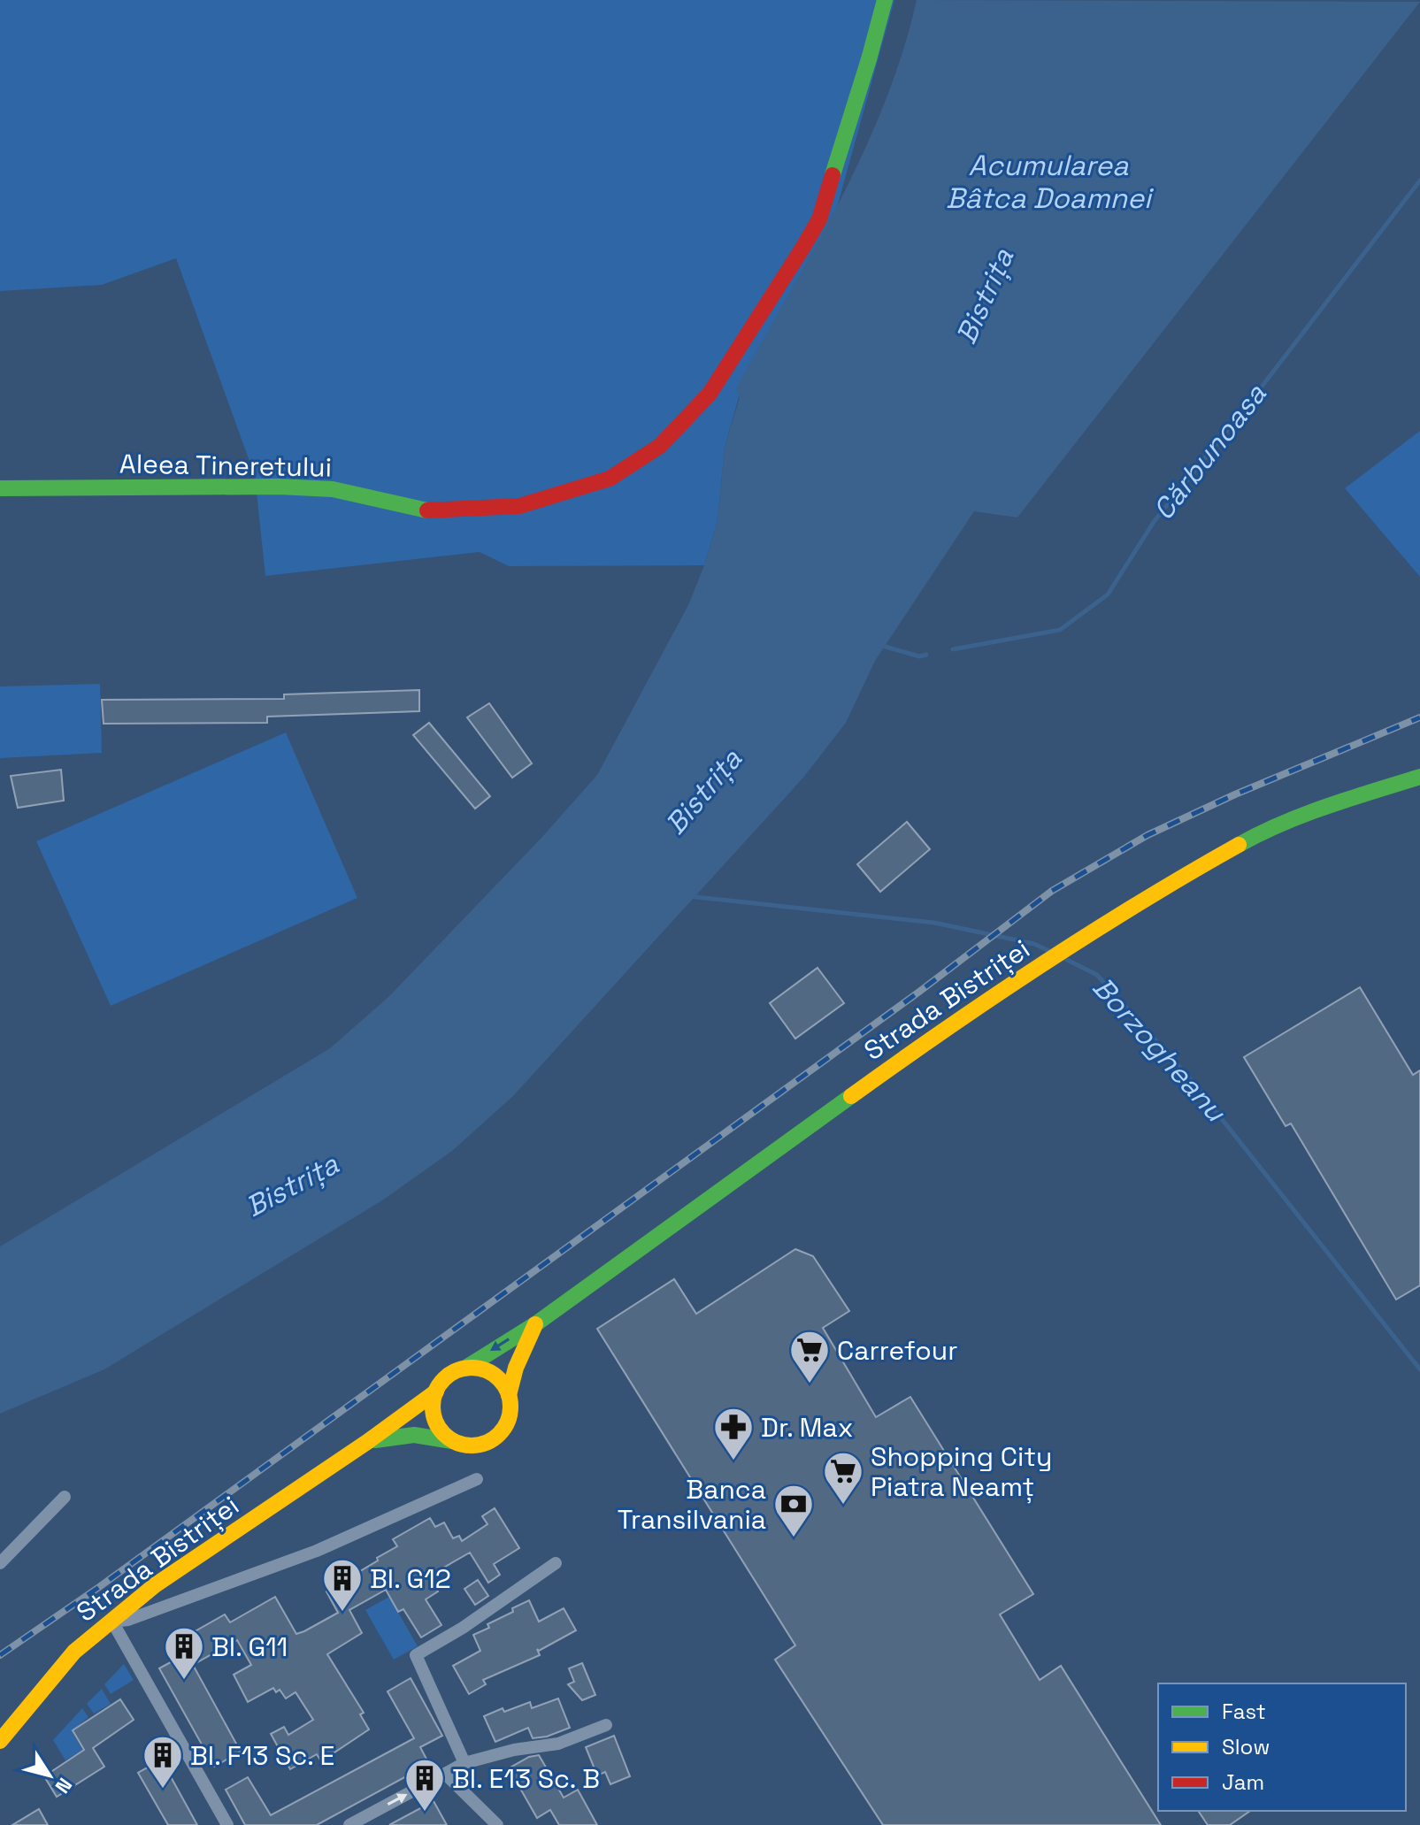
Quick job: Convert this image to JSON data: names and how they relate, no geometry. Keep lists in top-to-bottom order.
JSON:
{
  "streets": {
    "main road": ["Aleea Tineretului", "Strada Bistriței"]
  },
  "water": [
    "Acumularea Bâtca Doamnei",
    "Bistrița",
    "Cărbunoasa",
    "Borzogheanu"
  ],
  "places": {
    "supermarket": ["Carrefour", "Shopping City Piatra Neamț"],
    "pharmacy": ["Dr. Max"],
    "bank": ["Banca Transilvania"],
    "building": [
      "Bl. G12",
      "Bl. G11",
      "Bl. F13 Sc. E",
      "Bl. E13 Sc. B"
    ]
  },
  "legend": ["Fast", "Slow", "Jam"],
  "north": "bottom right"
}
